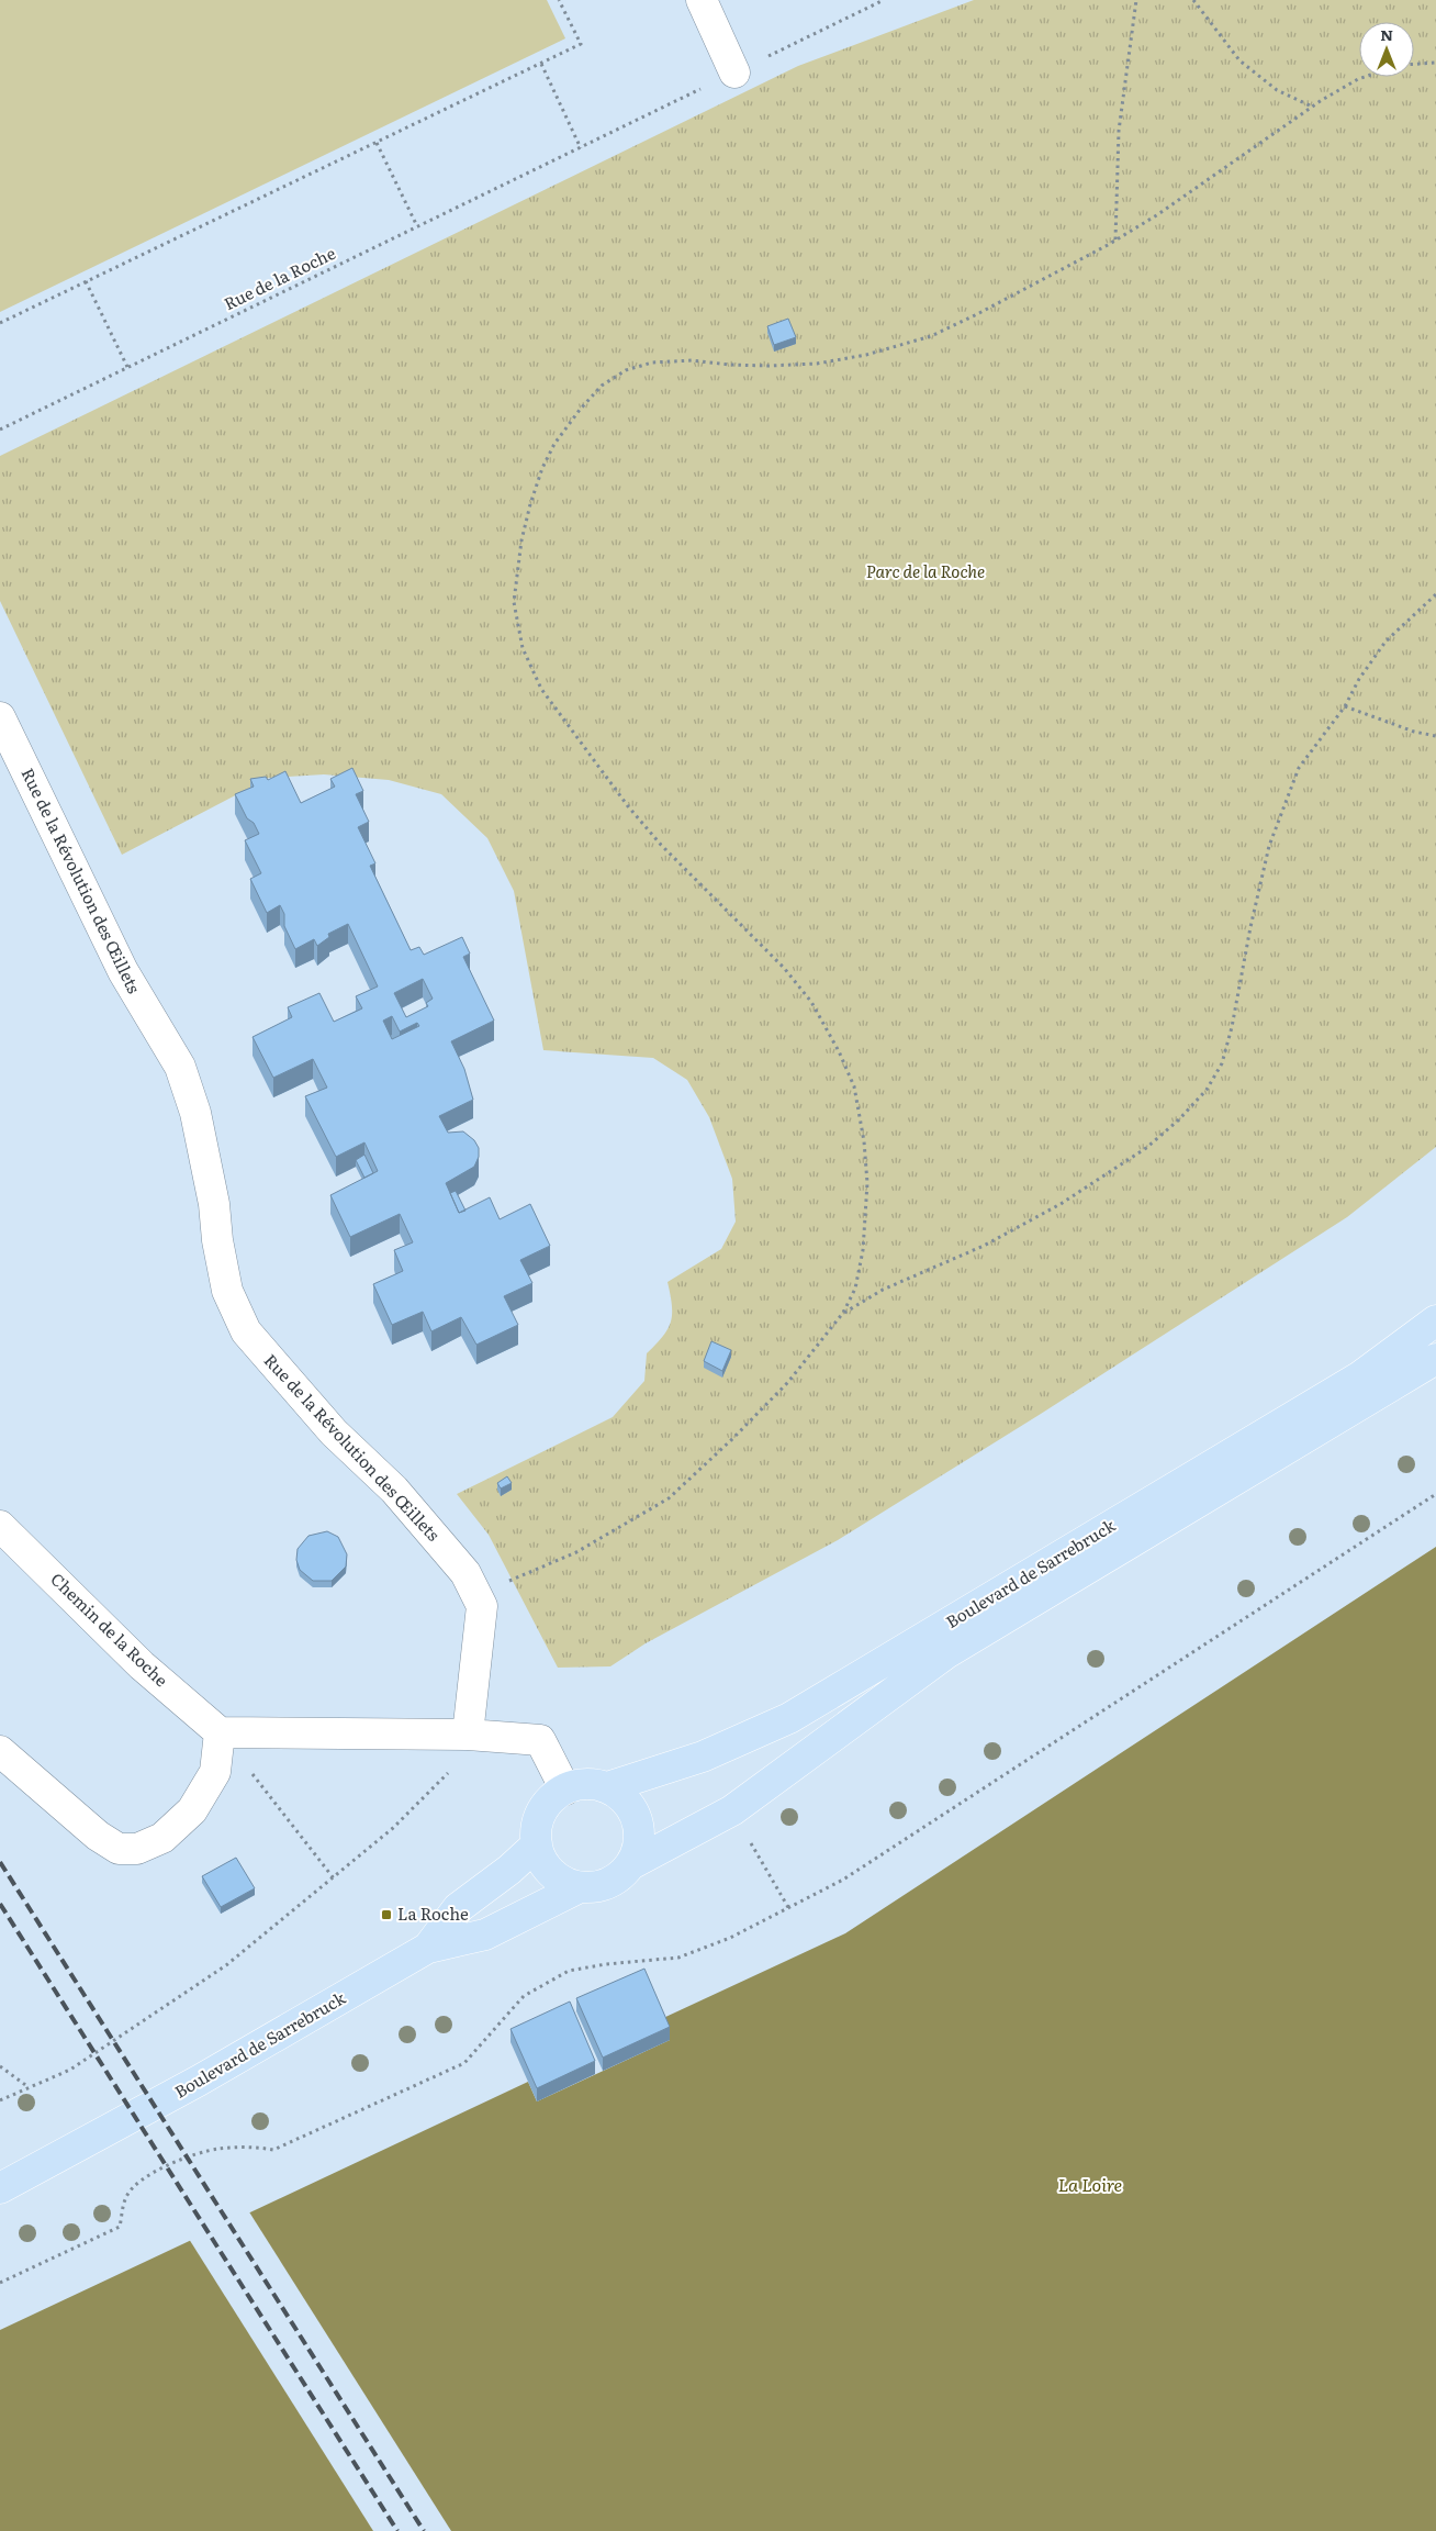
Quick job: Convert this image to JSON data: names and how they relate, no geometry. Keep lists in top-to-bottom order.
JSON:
{
  "streets": {
    "main road": ["Boulevard de Sarrebruck"],
    "street": ["Rue de la Révolution des Œillets", "Chemin de la Roche"],
    "path": ["Rue de la Roche"]
  },
  "water": ["La Loire"],
  "parks": ["Parc de la Roche"],
  "places": {
    "transit": ["La Roche"]
  },
  "north": "top"
}
